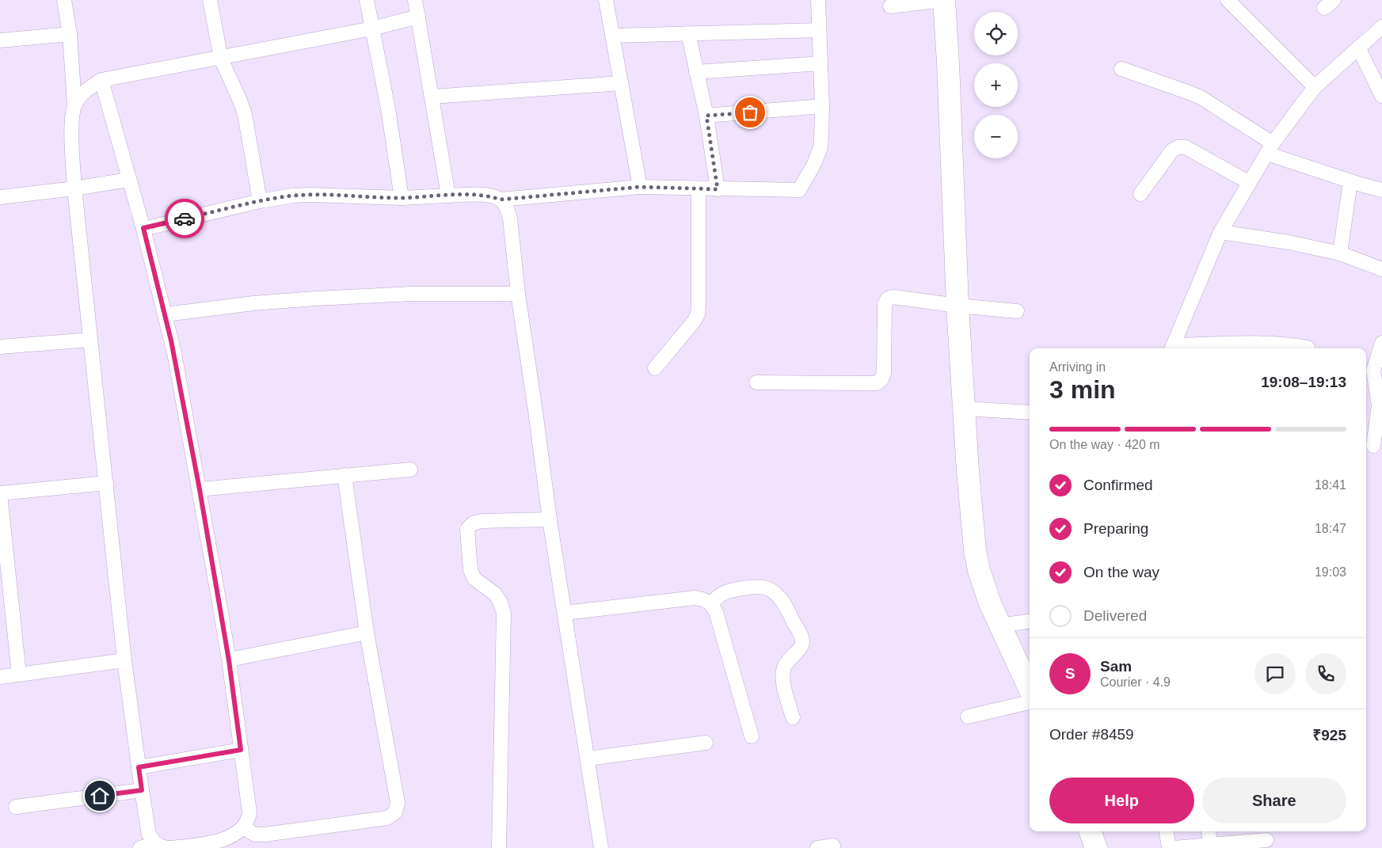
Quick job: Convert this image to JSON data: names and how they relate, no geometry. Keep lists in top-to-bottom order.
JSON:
{
  "page": {
    "map_buttons": ["+", "−"],
    "heading": ["3 min", "Arriving in", "19:08–19:13"],
    "panel": [
      "Sam",
      "Courier · 4.9",
      "Order #8459",
      "₹925"
    ],
    "bar": "On the way · 420 m",
    "list": [
      ["Confirmed", "18:41"],
      ["Preparing", "18:47"],
      ["On the way", "19:03"],
      "Delivered"
    ],
    "round": "S",
    "buttons": ["Help", "Share"]
  }
}
